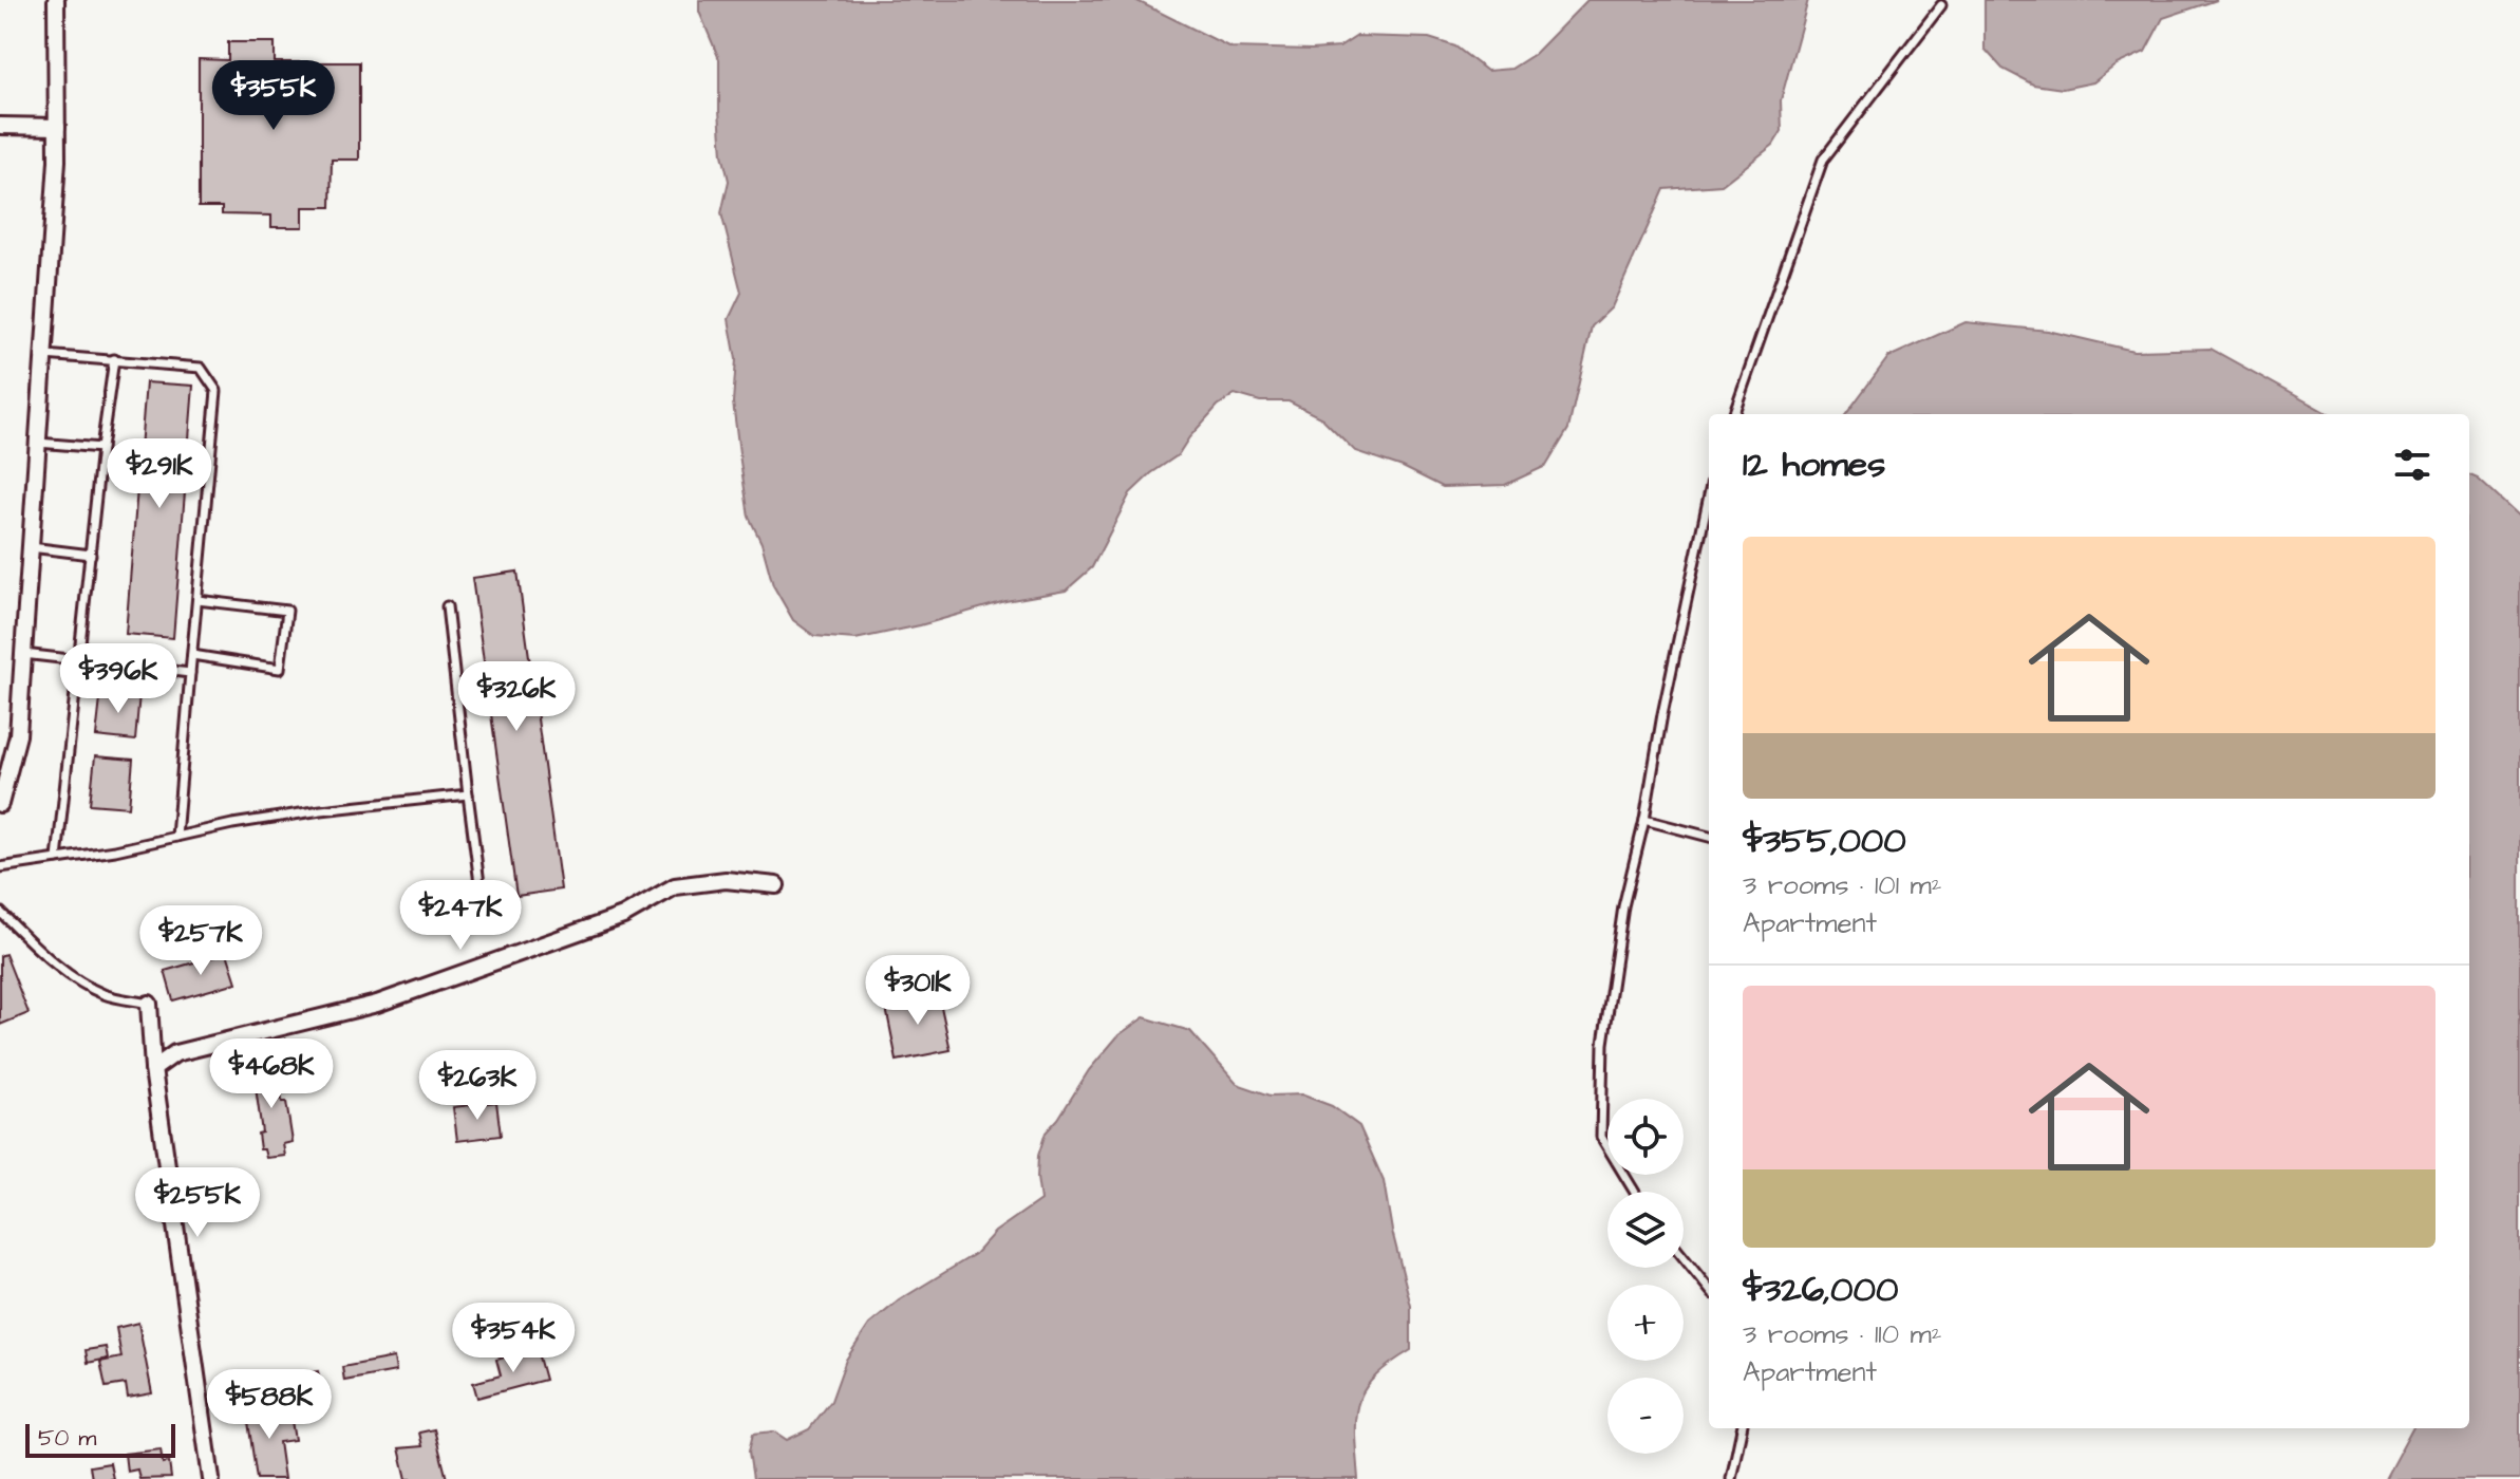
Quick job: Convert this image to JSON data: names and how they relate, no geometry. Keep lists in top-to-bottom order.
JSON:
{
  "scale_bar": "50 m",
  "page": {
    "price": [
      "$355K",
      "$291K",
      "$396K",
      "$326K",
      "$247K",
      "$257K",
      "$301K",
      "$468K",
      "$263K",
      "$255K",
      "$354K",
      "$588K"
    ],
    "heading": "12 homes",
    "list": [
      {
        "name": "$355,000",
        "note": "3 rooms · 101 m² · Apartment"
      },
      {
        "name": "$326,000",
        "note": "3 rooms · 110 m² · Apartment"
      }
    ],
    "map_buttons": ["+", "−"],
    "scale": "50 m"
  }
}
